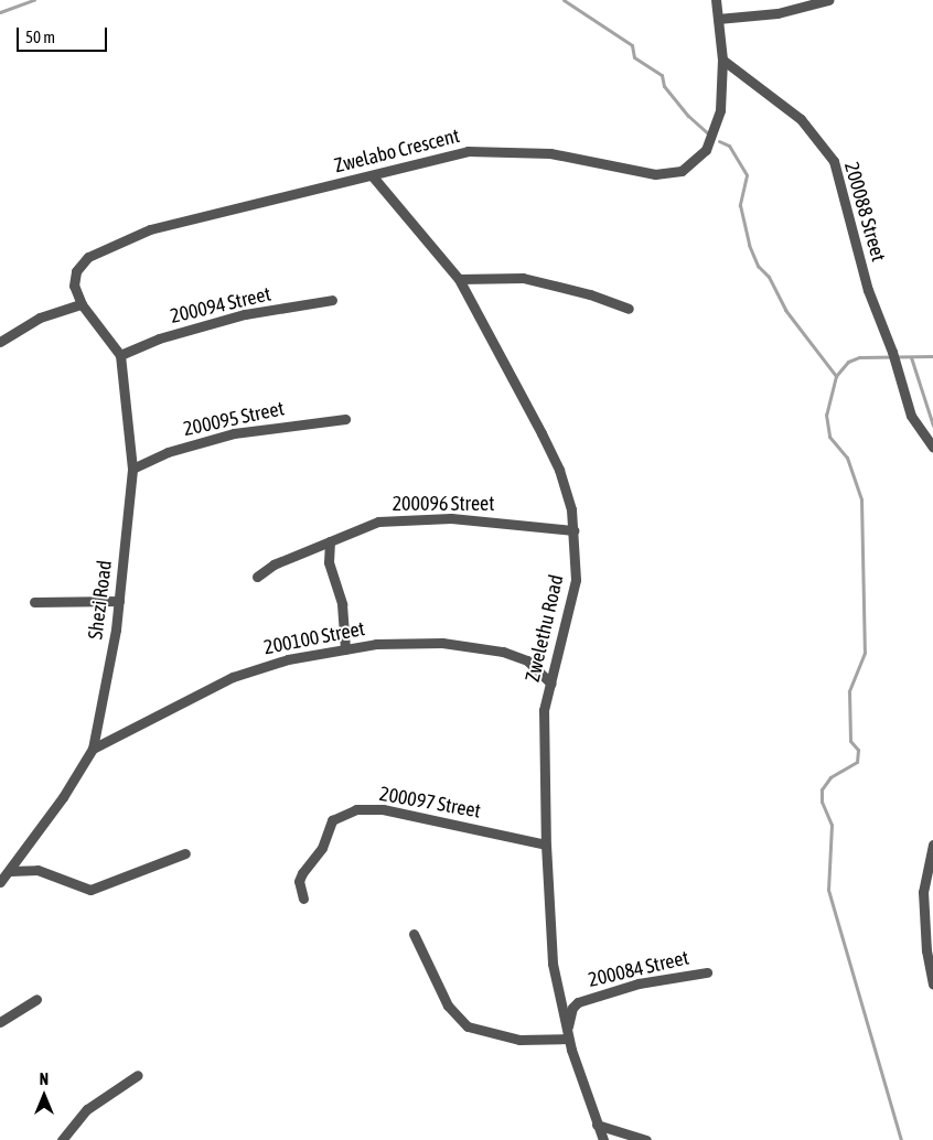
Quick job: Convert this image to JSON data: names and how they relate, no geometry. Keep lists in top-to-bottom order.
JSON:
{
  "streets": {
    "street": [
      "Zwelabo Crescent",
      "200088 Street",
      "200094 Street",
      "200095 Street",
      "200096 Street",
      "Shezi Road",
      "Zwelethu Road",
      "200100 Street",
      "200097 Street",
      "200084 Street"
    ]
  },
  "crossings": [
    ["Zwelabo Crescent", "200088 Street"],
    ["Zwelabo Crescent", "Zwelethu Road"],
    ["200094 Street", "Shezi Road"],
    ["200095 Street", "Shezi Road"],
    ["200096 Street", "Zwelethu Road"],
    ["Shezi Road", "200100 Street"],
    ["Zwelethu Road", "200100 Street"],
    ["Zwelethu Road", "200097 Street"],
    ["Zwelethu Road", "200084 Street"]
  ],
  "scale_bar": "50 m",
  "north": "top"
}
